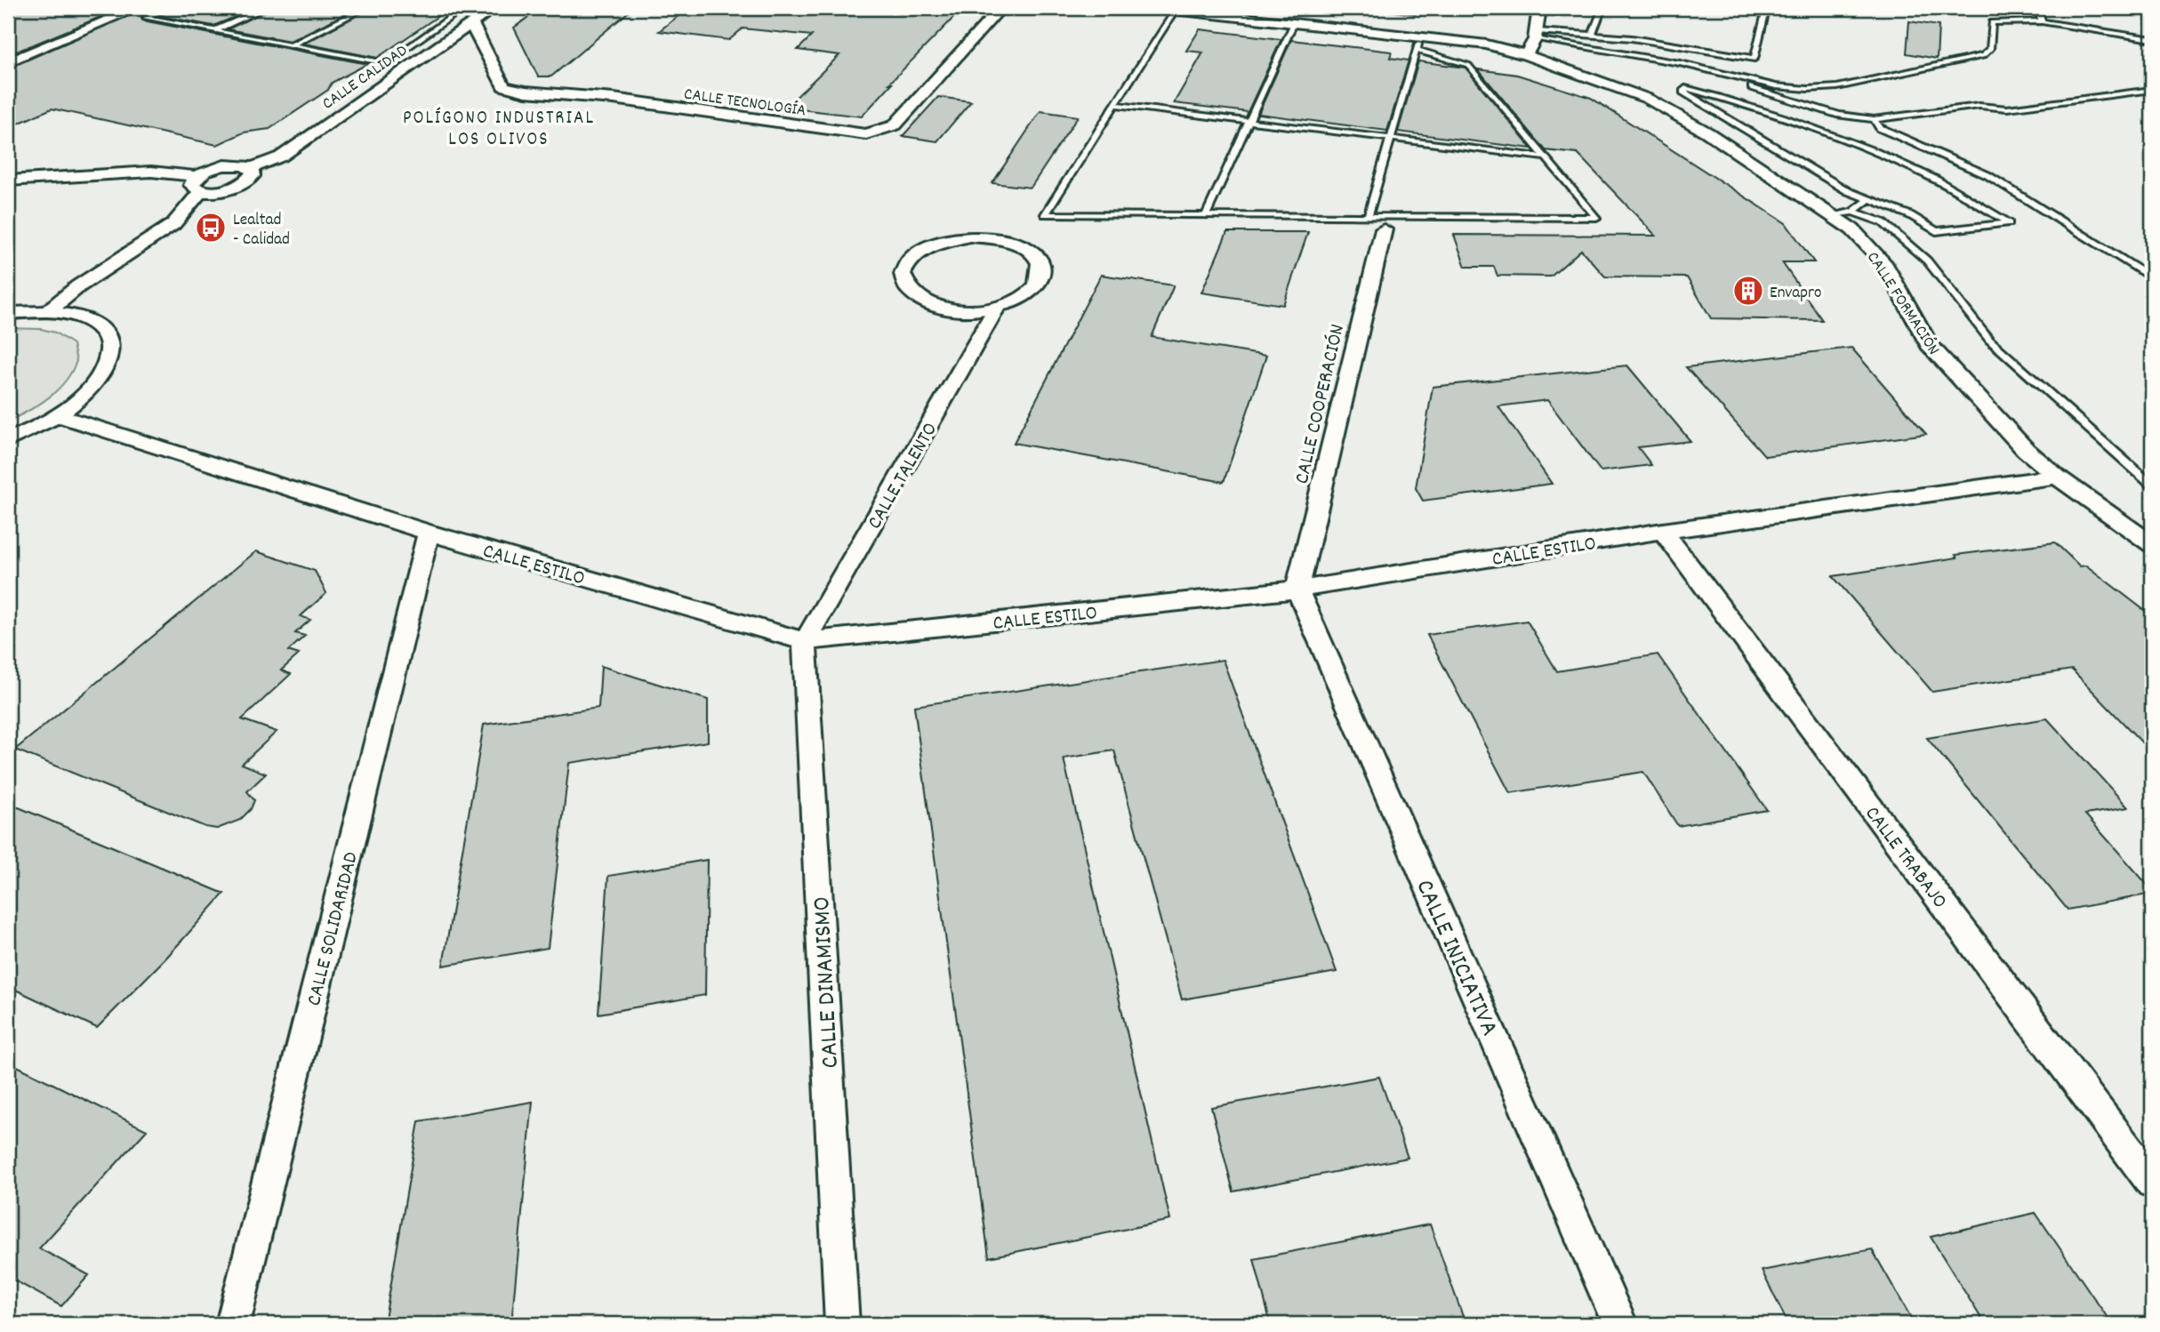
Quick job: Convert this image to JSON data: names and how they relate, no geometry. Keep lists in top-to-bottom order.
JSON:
{
  "streets": {
    "street": [
      "CALLE CALIDAD",
      "CALLE TECNOLOGÍA",
      "CALLE FORMACIÓN",
      "CALLE COOPERACIÓN",
      "CALLE TALENTO",
      "CALLE ESTILO",
      "CALLE TRABAJO",
      "CALLE SOLIDARIDAD",
      "CALLE INICIATIVA",
      "CALLE DINAMISMO"
    ]
  },
  "crossings": [
    ["CALLE CALIDAD", "CALLE TECNOLOGÍA"],
    ["CALLE FORMACIÓN", "CALLE ESTILO"],
    ["CALLE COOPERACIÓN", "CALLE ESTILO"],
    ["CALLE COOPERACIÓN", "CALLE INICIATIVA"],
    ["CALLE TALENTO", "CALLE ESTILO"],
    ["CALLE TALENTO", "CALLE DINAMISMO"],
    ["CALLE ESTILO", "CALLE TRABAJO"],
    ["CALLE ESTILO", "CALLE SOLIDARIDAD"],
    ["CALLE ESTILO", "CALLE INICIATIVA"],
    ["CALLE ESTILO", "CALLE DINAMISMO"]
  ],
  "districts": ["POLÍGONO INDUSTRIAL LOS OLIVOS"],
  "places": {
    "bus stop": ["Lealtad - Calidad"],
    "building": ["Envapro"]
  }
}
